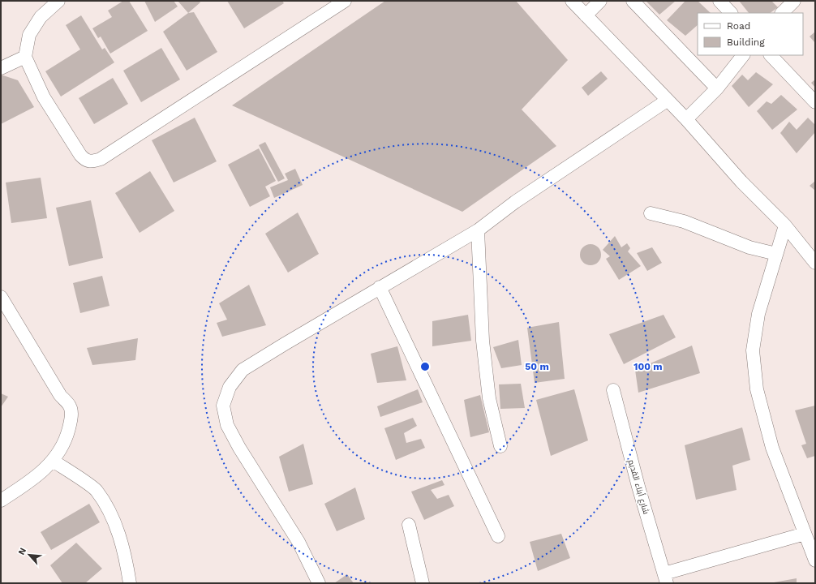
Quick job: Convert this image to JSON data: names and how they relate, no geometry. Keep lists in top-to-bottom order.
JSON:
{
  "streets": {
    "street": ["شارع أبناء القديم"]
  },
  "legend": ["Road", "Building"],
  "north": "top left",
  "rings": ["50 m", "100 m"]
}
